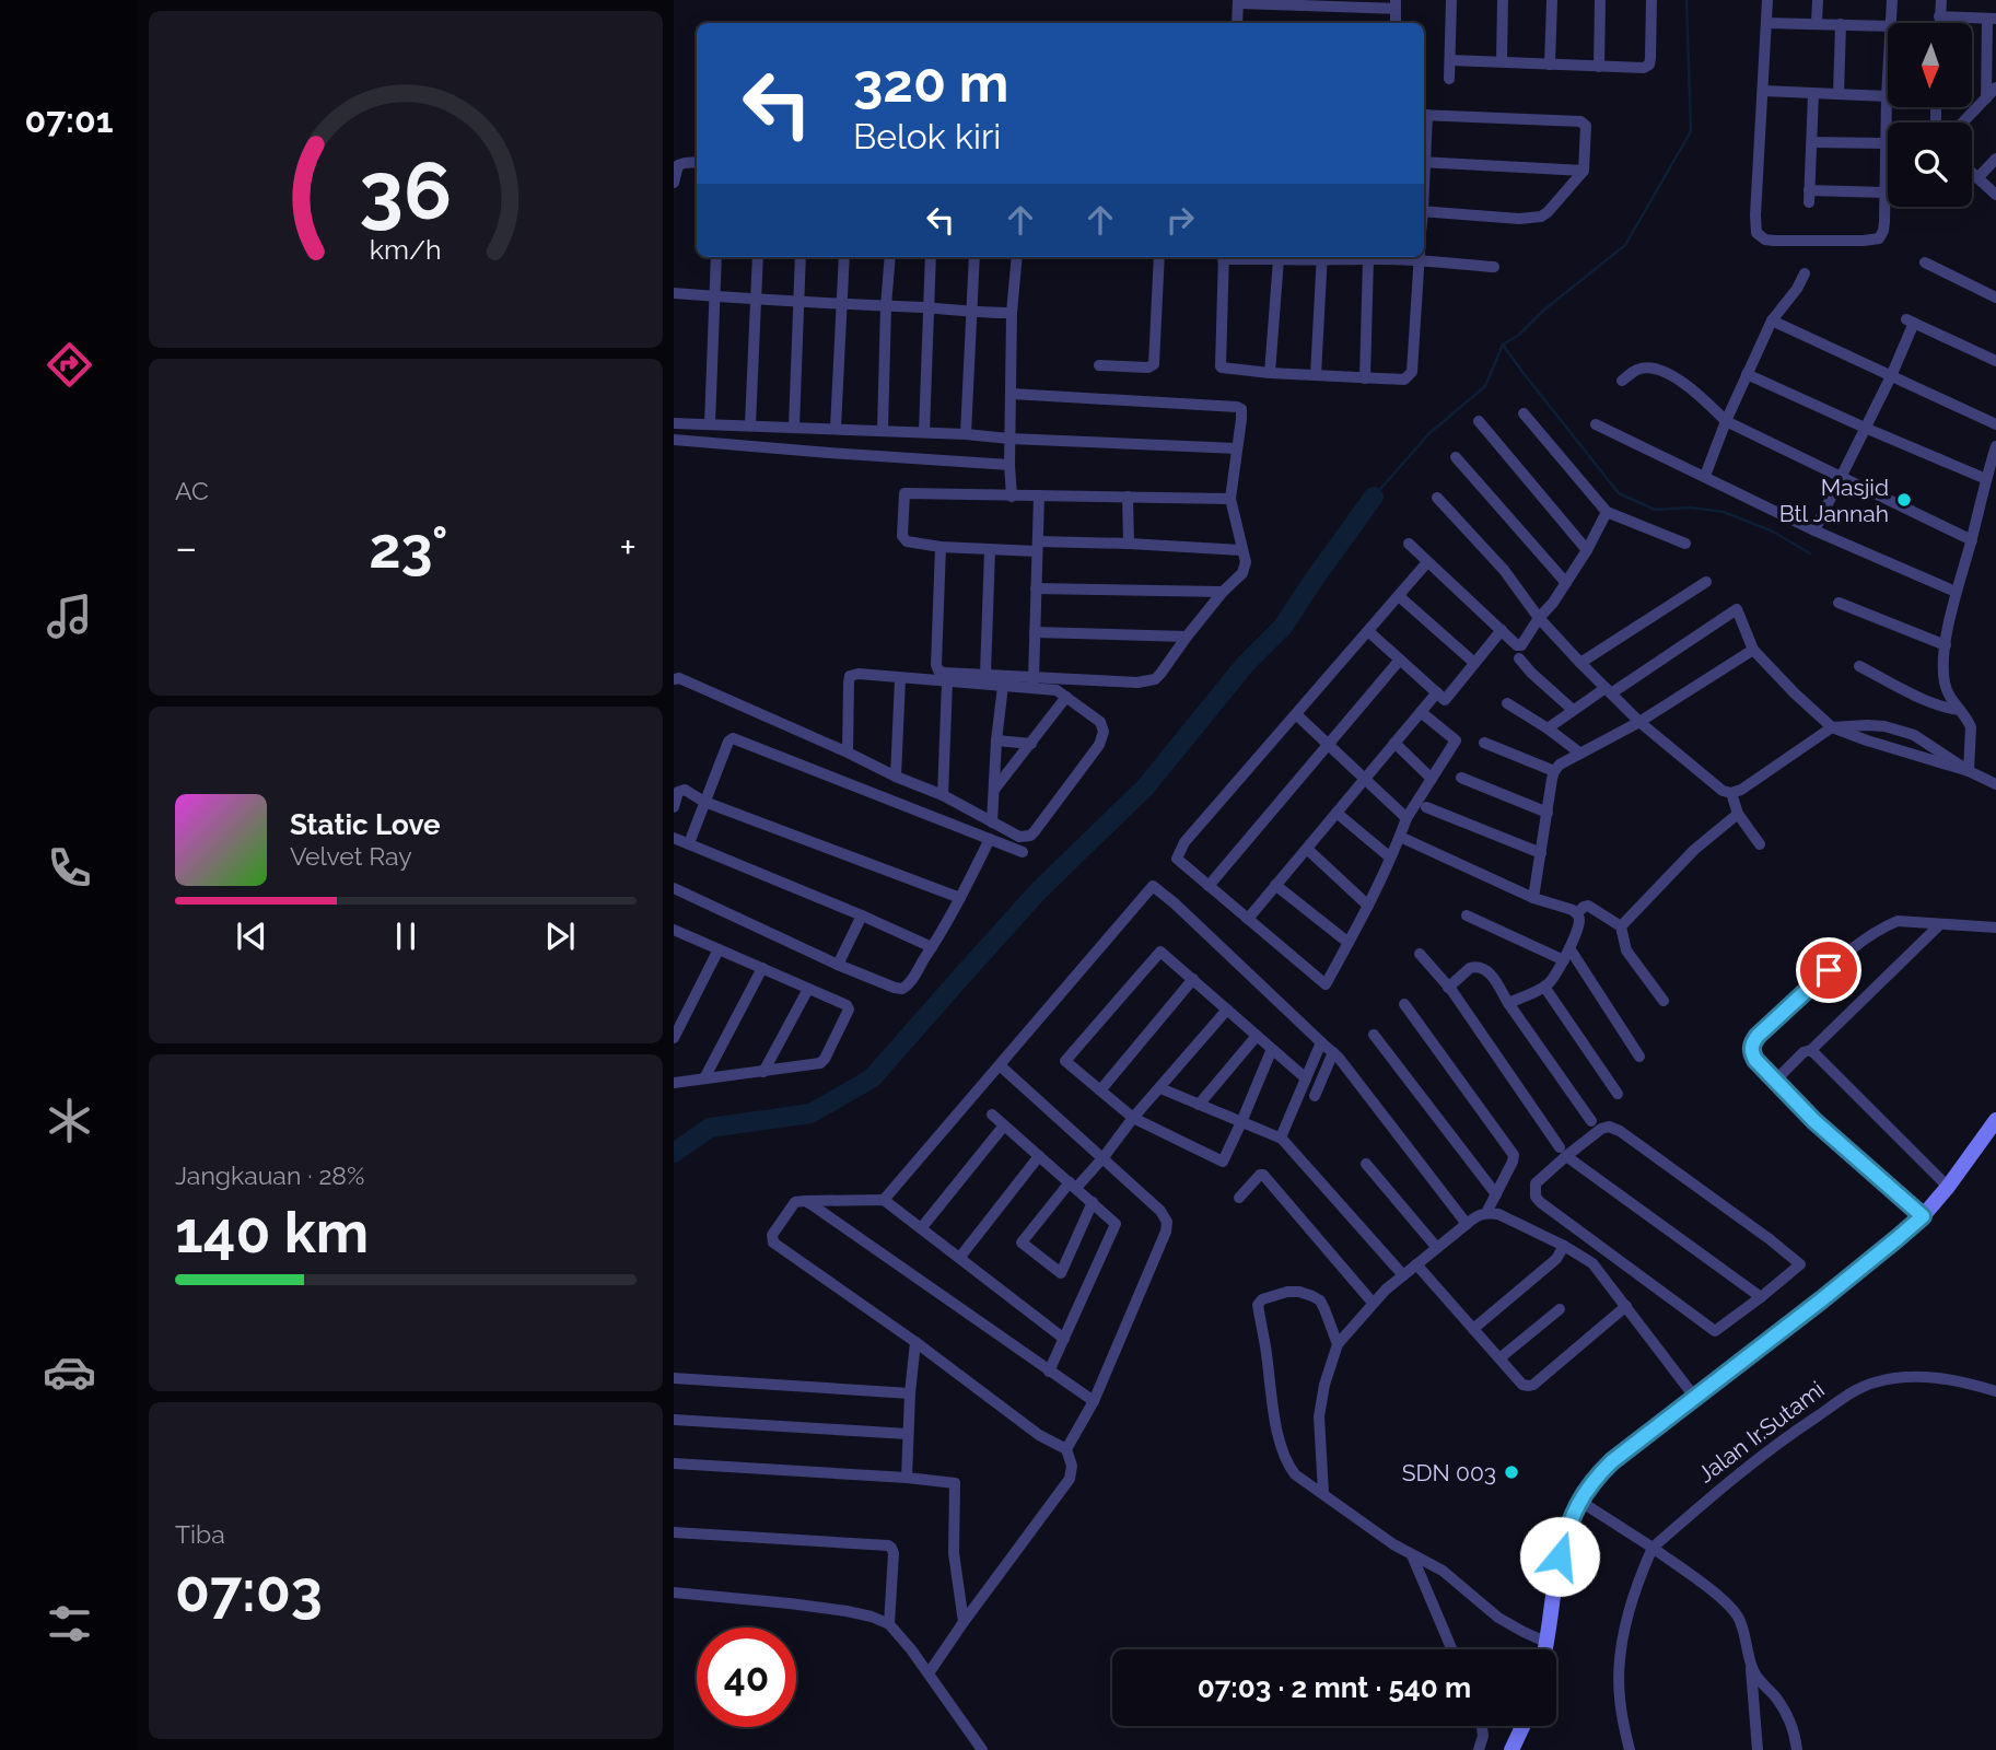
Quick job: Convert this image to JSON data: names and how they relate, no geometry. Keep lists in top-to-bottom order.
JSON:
{
  "streets": {
    "street": ["Jalan Ir.Sutami"]
  },
  "places": ["Masjid Btl Jannah", "SDN 003"],
  "north": "bottom",
  "page": {
    "tabs": "07:01",
    "turn": ["320 m", "Belok kiri"],
    "tile": [
      "AC",
      ["Jangkauan · 28%", "140 km"],
      ["Tiba", "07:03"]
    ],
    "heat": ["−", "23°", "+"],
    "song": ["Static Love", "Velvet Ray"],
    "limit": "40",
    "trip": "07:03 · 2 mnt · 540 m",
    "gauge": ["36", "km/h"]
  }
}
